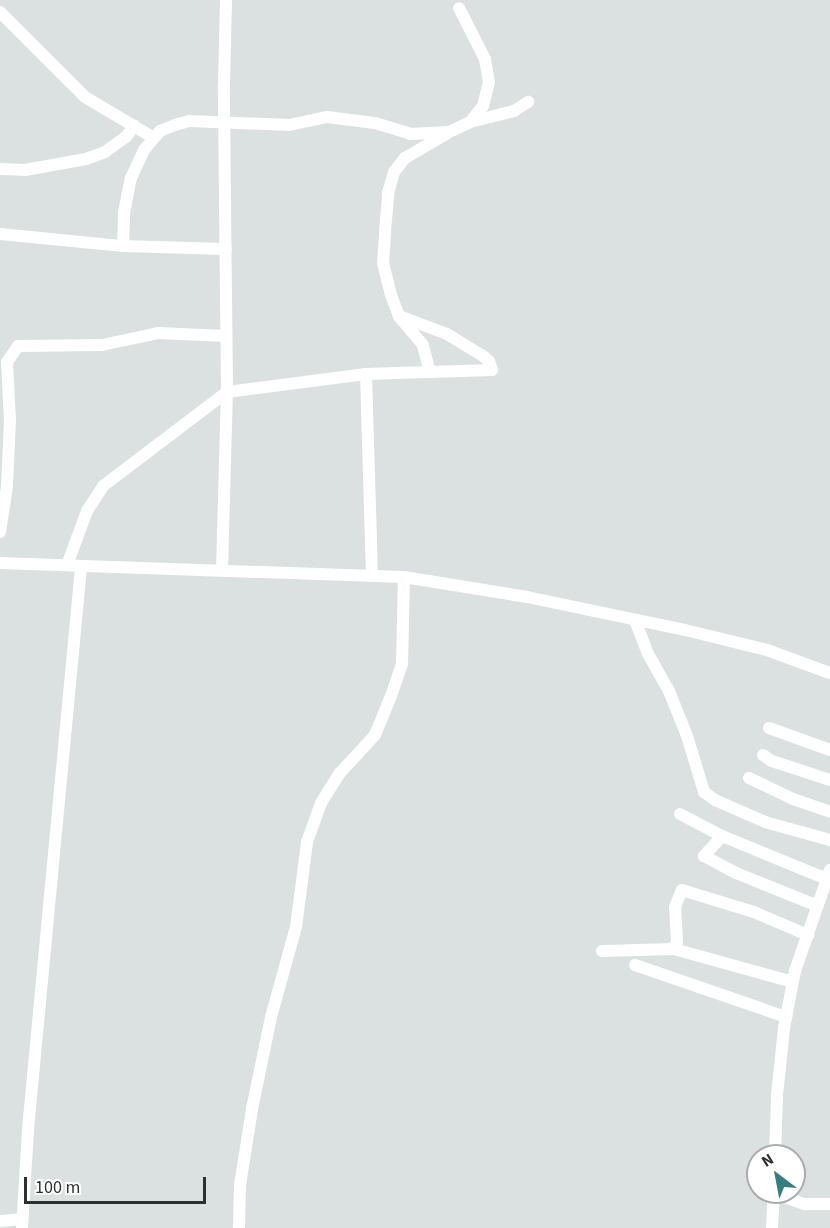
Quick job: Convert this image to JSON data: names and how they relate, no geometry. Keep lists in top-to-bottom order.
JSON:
{
  "scale_bar": "100 m",
  "north": "top left"
}
